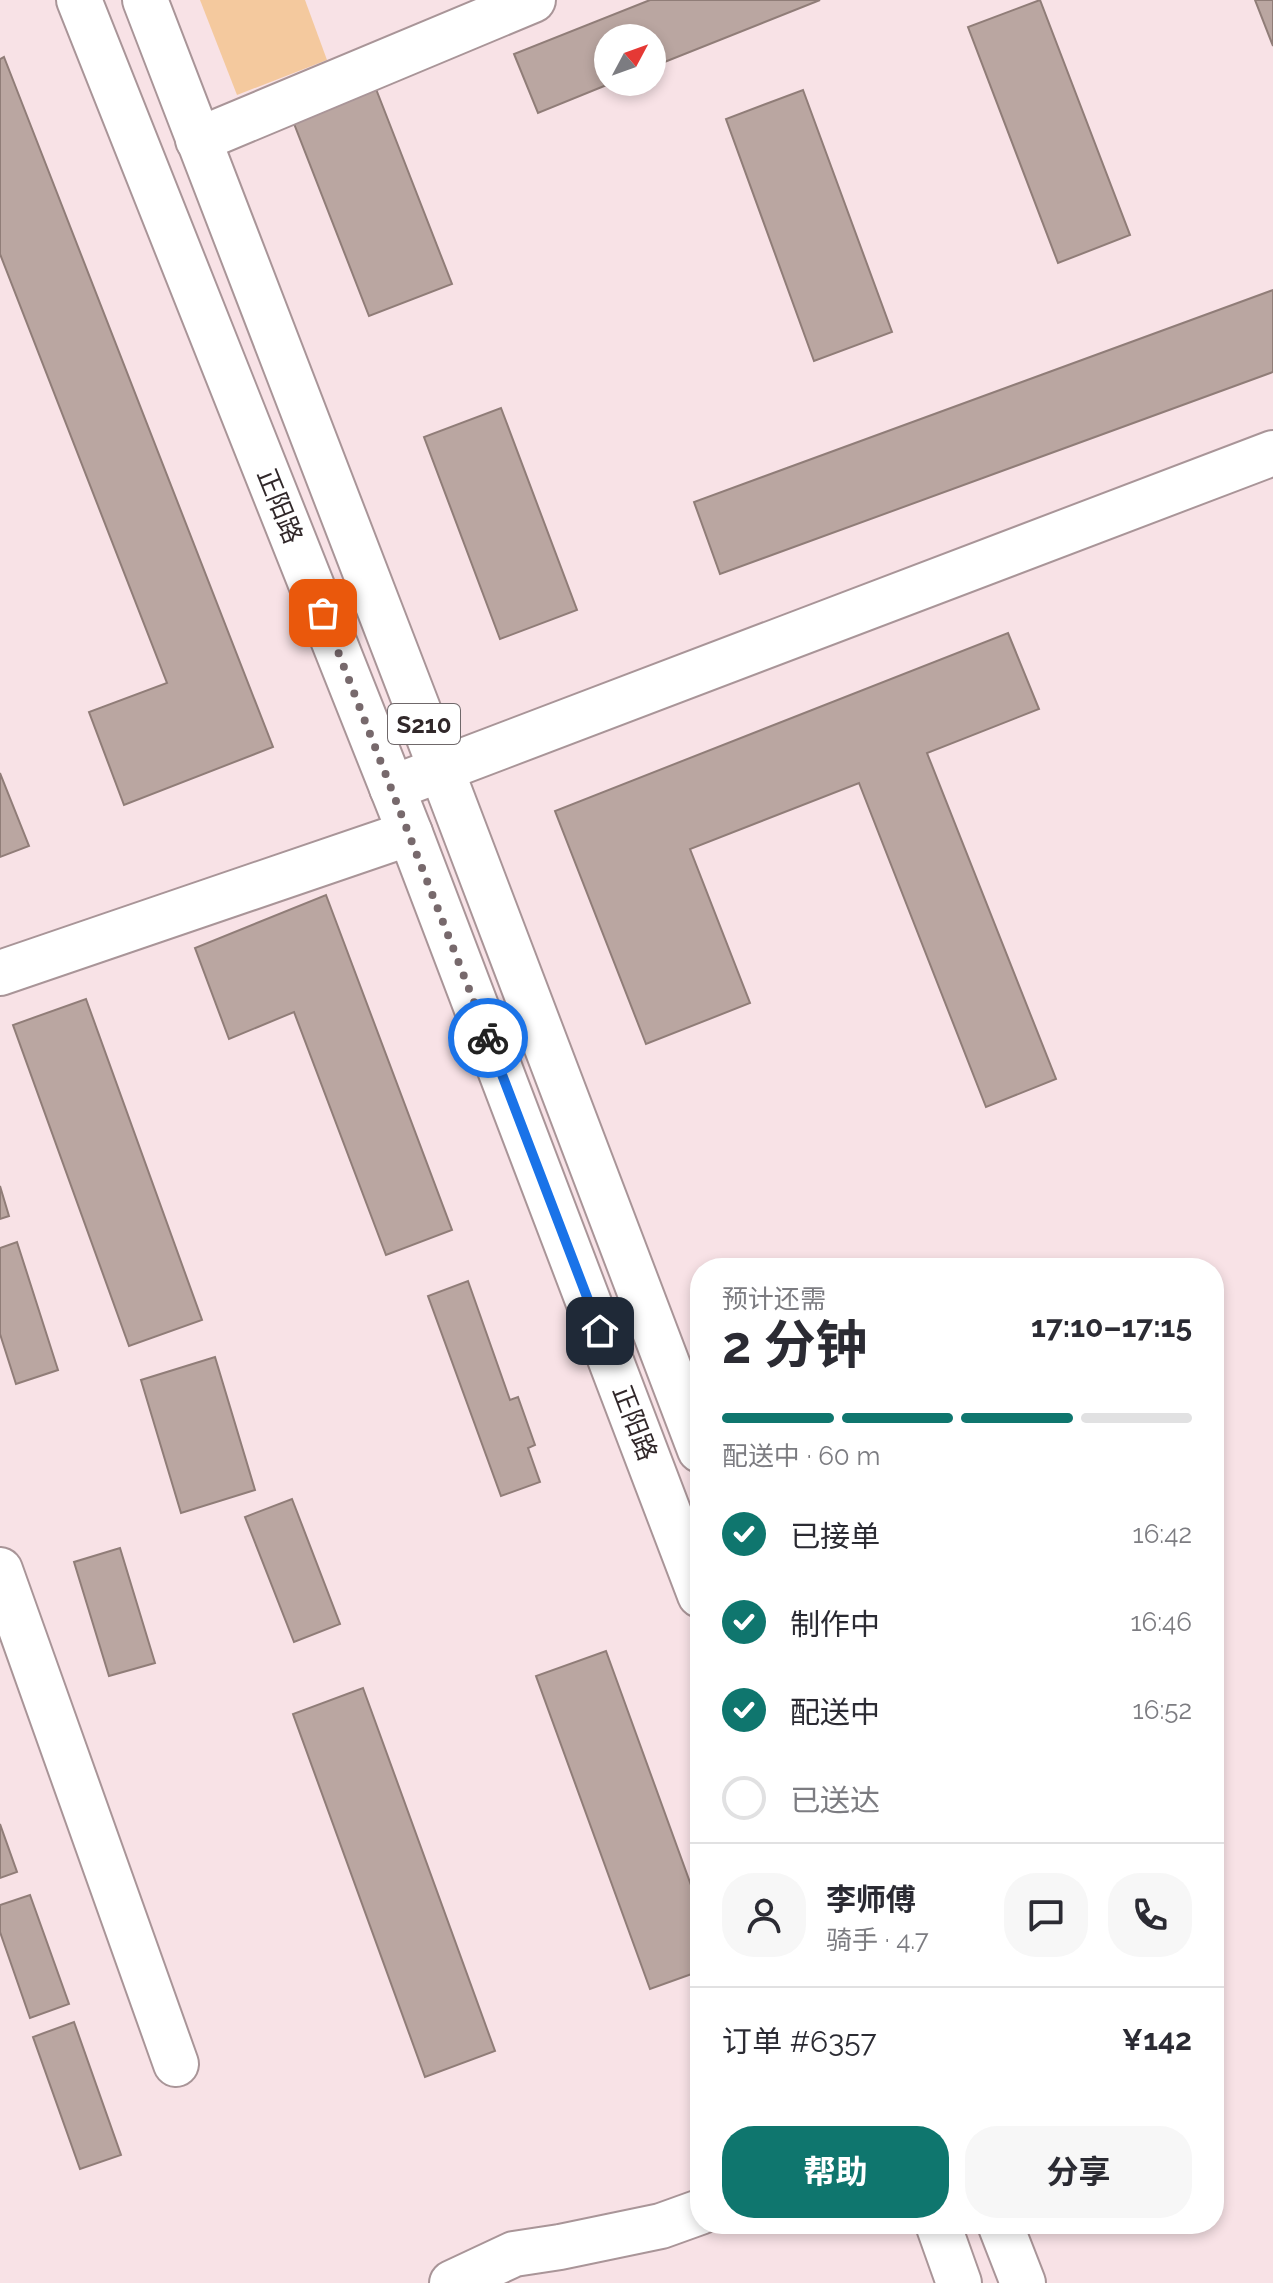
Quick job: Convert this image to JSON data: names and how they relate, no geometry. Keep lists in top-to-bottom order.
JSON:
{
  "streets": {
    "main road": ["正阳路", "S210"]
  },
  "north": "top right",
  "page": {
    "heading": ["2 分钟", "预计还需", "17:10–17:15"],
    "panel": [
      "李师傅",
      "骑手 · 4.7",
      "订单 #6357",
      "¥142"
    ],
    "bar": "配送中 · 60 m",
    "list": [
      ["已接单", "16:42"],
      ["制作中", "16:46"],
      ["配送中", "16:52"],
      "已送达"
    ],
    "buttons": ["帮助", "分享"]
  }
}
